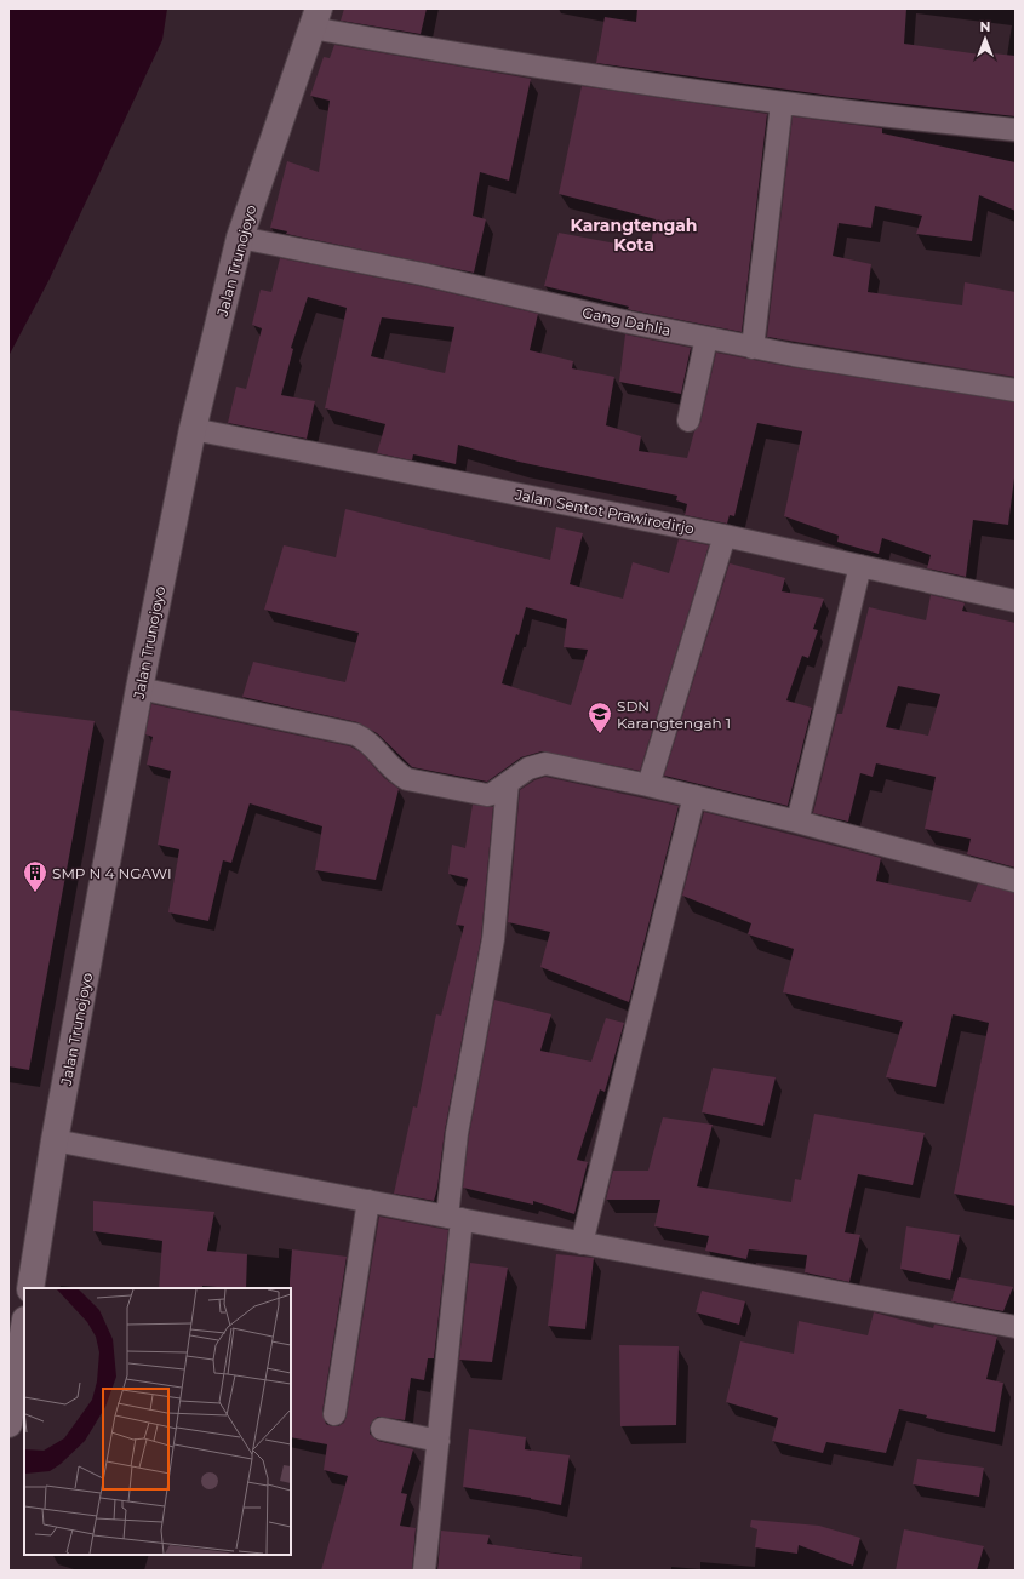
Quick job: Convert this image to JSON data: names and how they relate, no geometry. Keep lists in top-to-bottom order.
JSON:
{
  "streets": {
    "main road": ["Jalan Trunojoyo"],
    "street": ["Gang Dahlia", "Jalan Sentot Prawirodirjo"]
  },
  "crossings": [
    ["Jalan Trunojoyo", "Gang Dahlia"],
    ["Jalan Trunojoyo", "Jalan Sentot Prawirodirjo"]
  ],
  "districts": ["Karangtengah Kota"],
  "places": {
    "school or university": ["SDN Karangtengah 1"],
    "building": ["SMP N 4 NGAWI"]
  },
  "north": "top"
}
